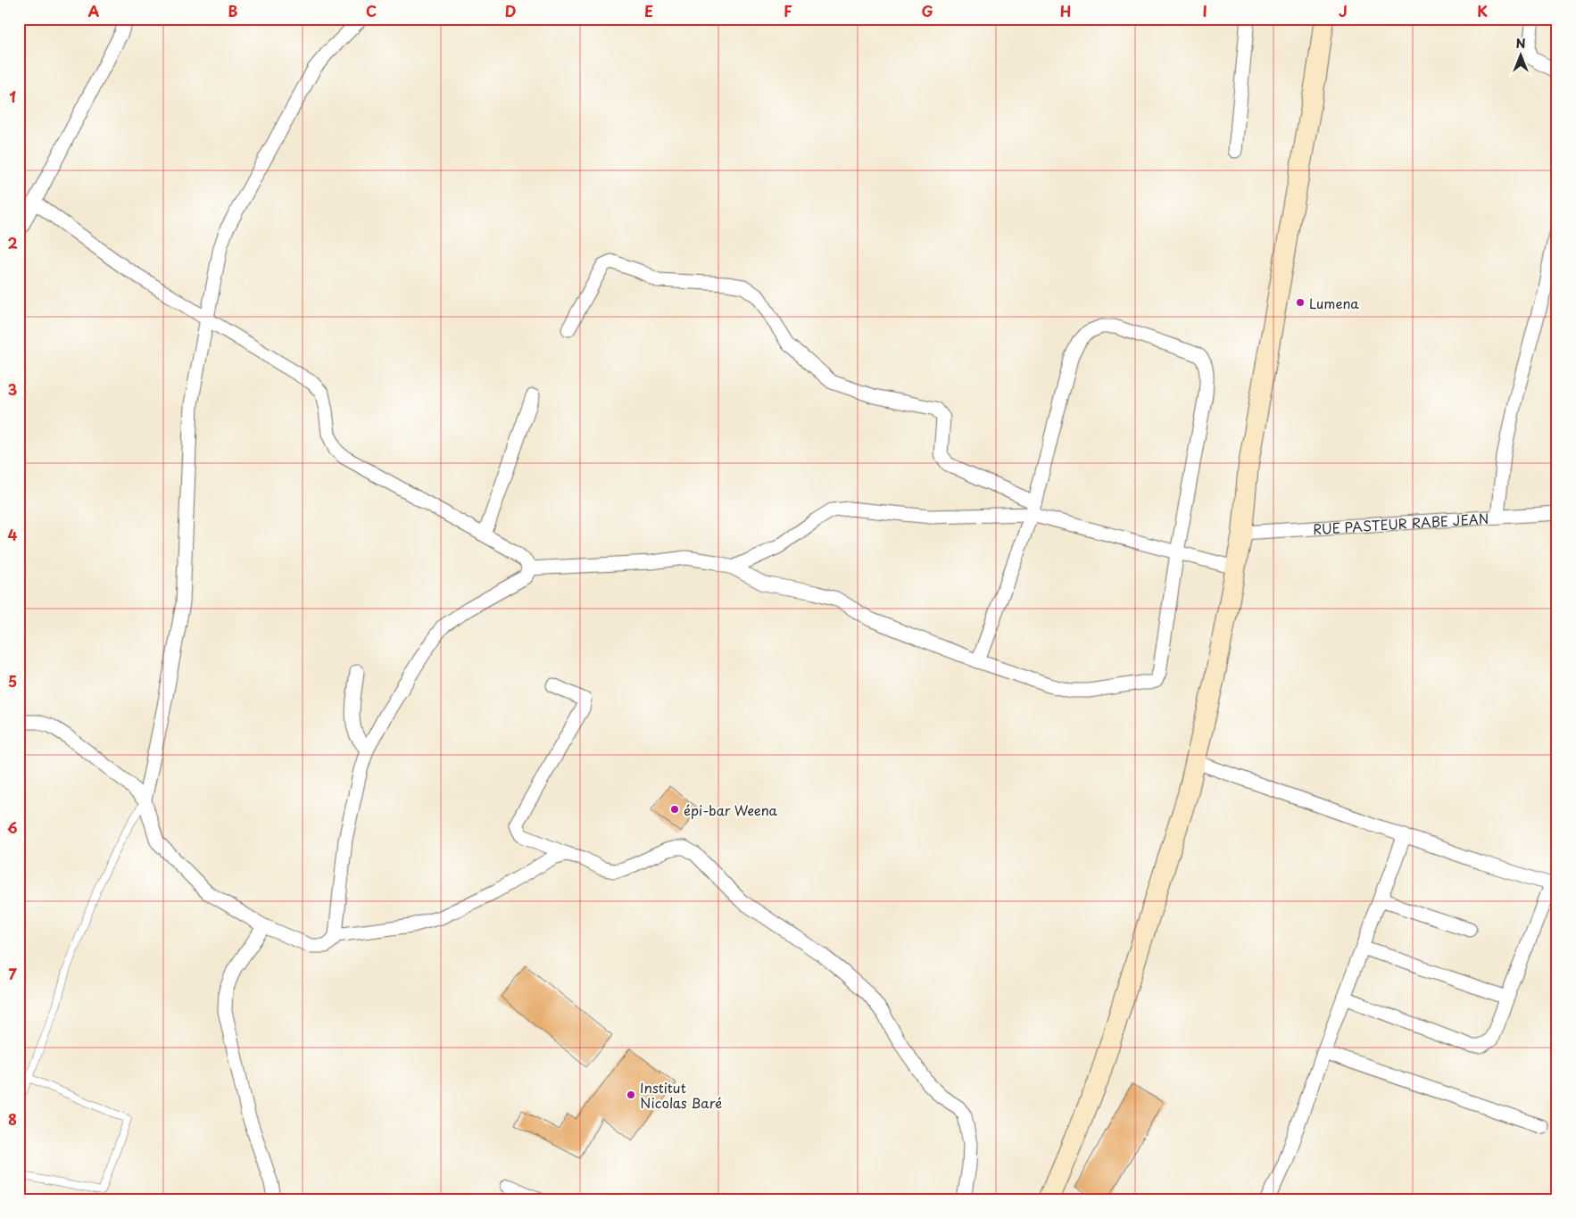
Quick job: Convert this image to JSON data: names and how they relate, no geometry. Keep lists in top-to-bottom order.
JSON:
{
  "streets": {
    "street": ["RUE PASTEUR RABE JEAN"]
  },
  "places": ["Lumena", "épi-bar Weena", "Institut Nicolas Baré"],
  "north": "top",
  "grid": {
    "columns": [
      "A",
      "B",
      "C",
      "D",
      "E",
      "F",
      "G",
      "H",
      "I",
      "J",
      "K"
    ],
    "rows": [
      "1",
      "2",
      "3",
      "4",
      "5",
      "6",
      "7",
      "8"
    ]
  }
}
